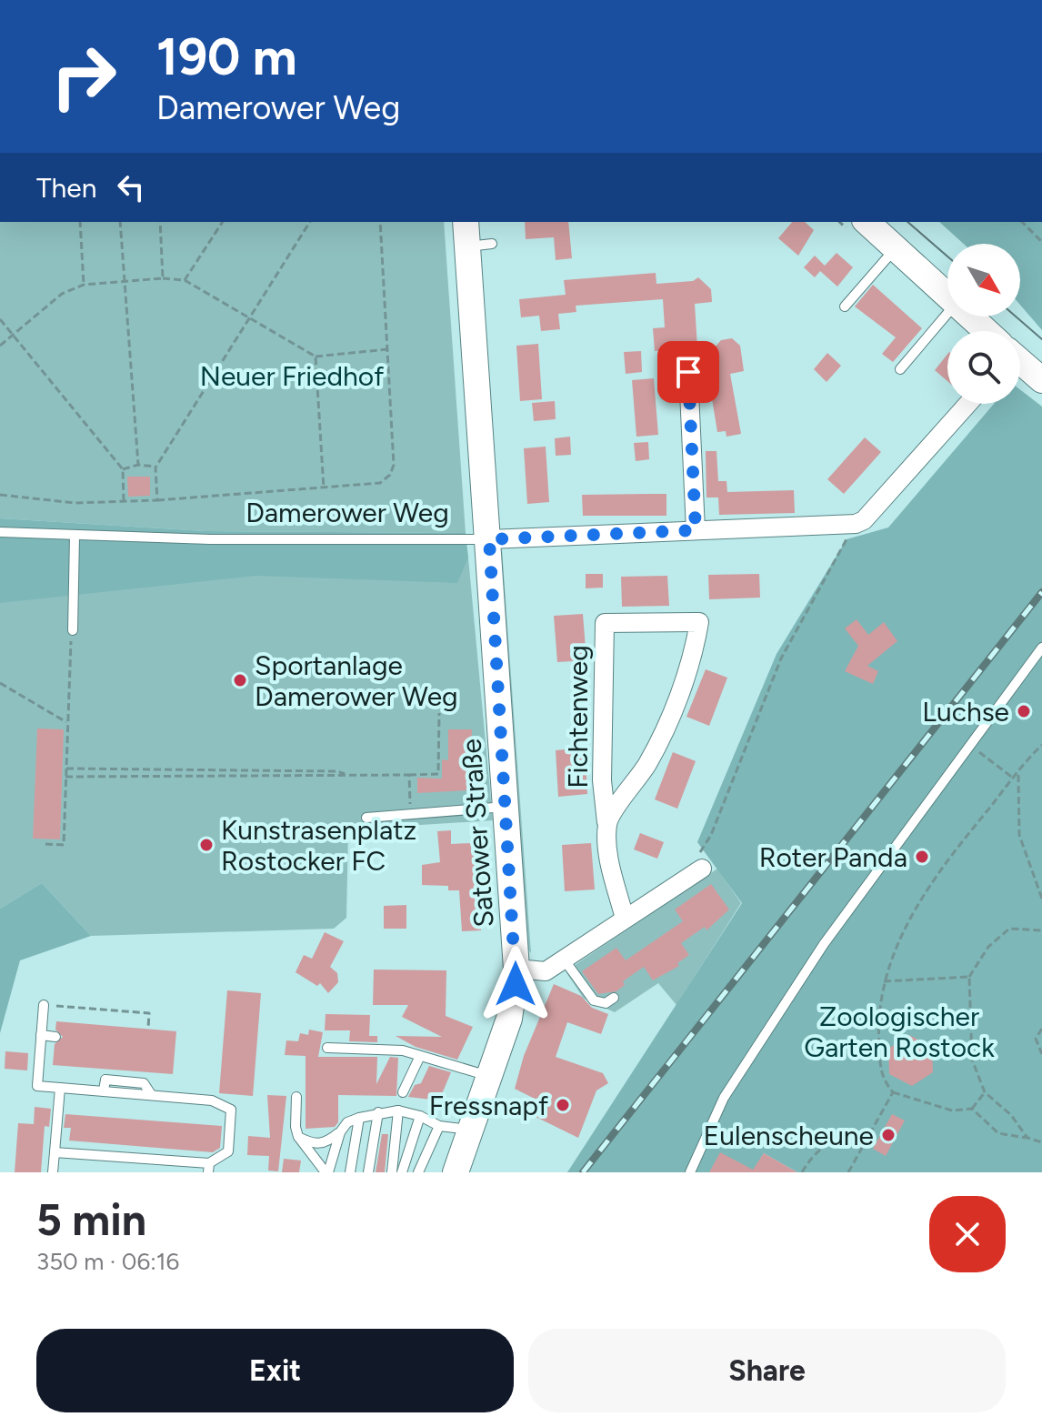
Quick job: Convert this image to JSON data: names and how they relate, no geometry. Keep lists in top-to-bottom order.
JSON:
{
  "streets": {
    "main road": ["Satower Straße"],
    "street": ["Damerower Weg", "Fichtenweg"]
  },
  "crossings": [
    ["Damerower Weg", "Satower Straße"]
  ],
  "parks": ["Neuer Friedhof", "Zoologischer Garten Rostock"],
  "places": [
    "Sportanlage Damerower Weg",
    "Luchse",
    "Kunstrasenplatz Rostocker FC",
    "Roter Panda",
    "Fressnapf",
    "Eulenscheune"
  ],
  "north": "bottom right",
  "page": {
    "turn": ["190 m", "Damerower Weg"],
    "then": "Then",
    "heading": ["5 min", "350 m · 06:16"],
    "buttons": ["Exit", "Share"]
  }
}
